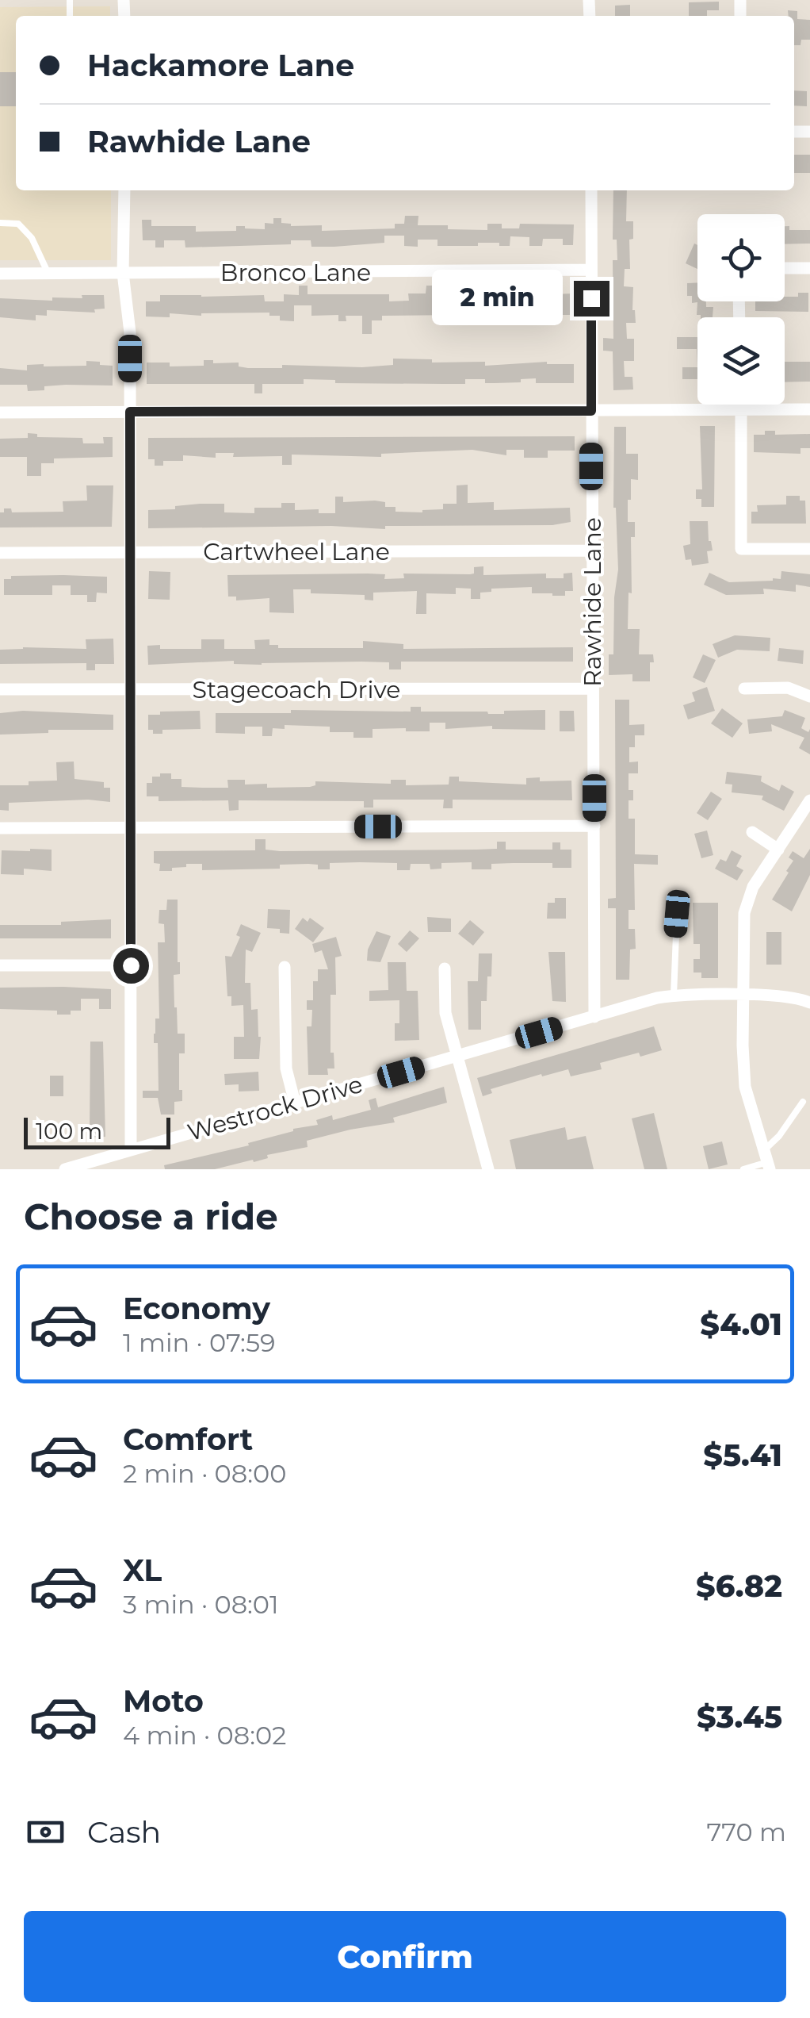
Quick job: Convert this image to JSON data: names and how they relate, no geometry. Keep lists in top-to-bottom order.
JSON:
{
  "streets": {
    "street": [
      "Bronco Lane",
      "Cartwheel Lane",
      "Rawhide Lane",
      "Stagecoach Drive",
      "Westrock Drive"
    ]
  },
  "crossings": [
    ["Bronco Lane", "Rawhide Lane"],
    ["Cartwheel Lane", "Rawhide Lane"],
    ["Rawhide Lane", "Stagecoach Drive"],
    ["Rawhide Lane", "Westrock Drive"]
  ],
  "scale_bar": "100 m",
  "page": {
    "banner": ["Hackamore Lane", "Rawhide Lane"],
    "bubble": "2 min",
    "scale": "100 m",
    "heading": "Choose a ride",
    "list": [
      {
        "name": "Economy",
        "note": "1 min · 07:59",
        "value": "$4.01"
      },
      {
        "name": "Comfort",
        "note": "2 min · 08:00",
        "value": "$5.41"
      },
      {
        "name": "XL",
        "note": "3 min · 08:01",
        "value": "$6.82"
      },
      {
        "name": "Moto",
        "note": "4 min · 08:02",
        "value": "$3.45"
      }
    ],
    "pay": ["Cash", "770 m"],
    "buttons": "Confirm"
  }
}
